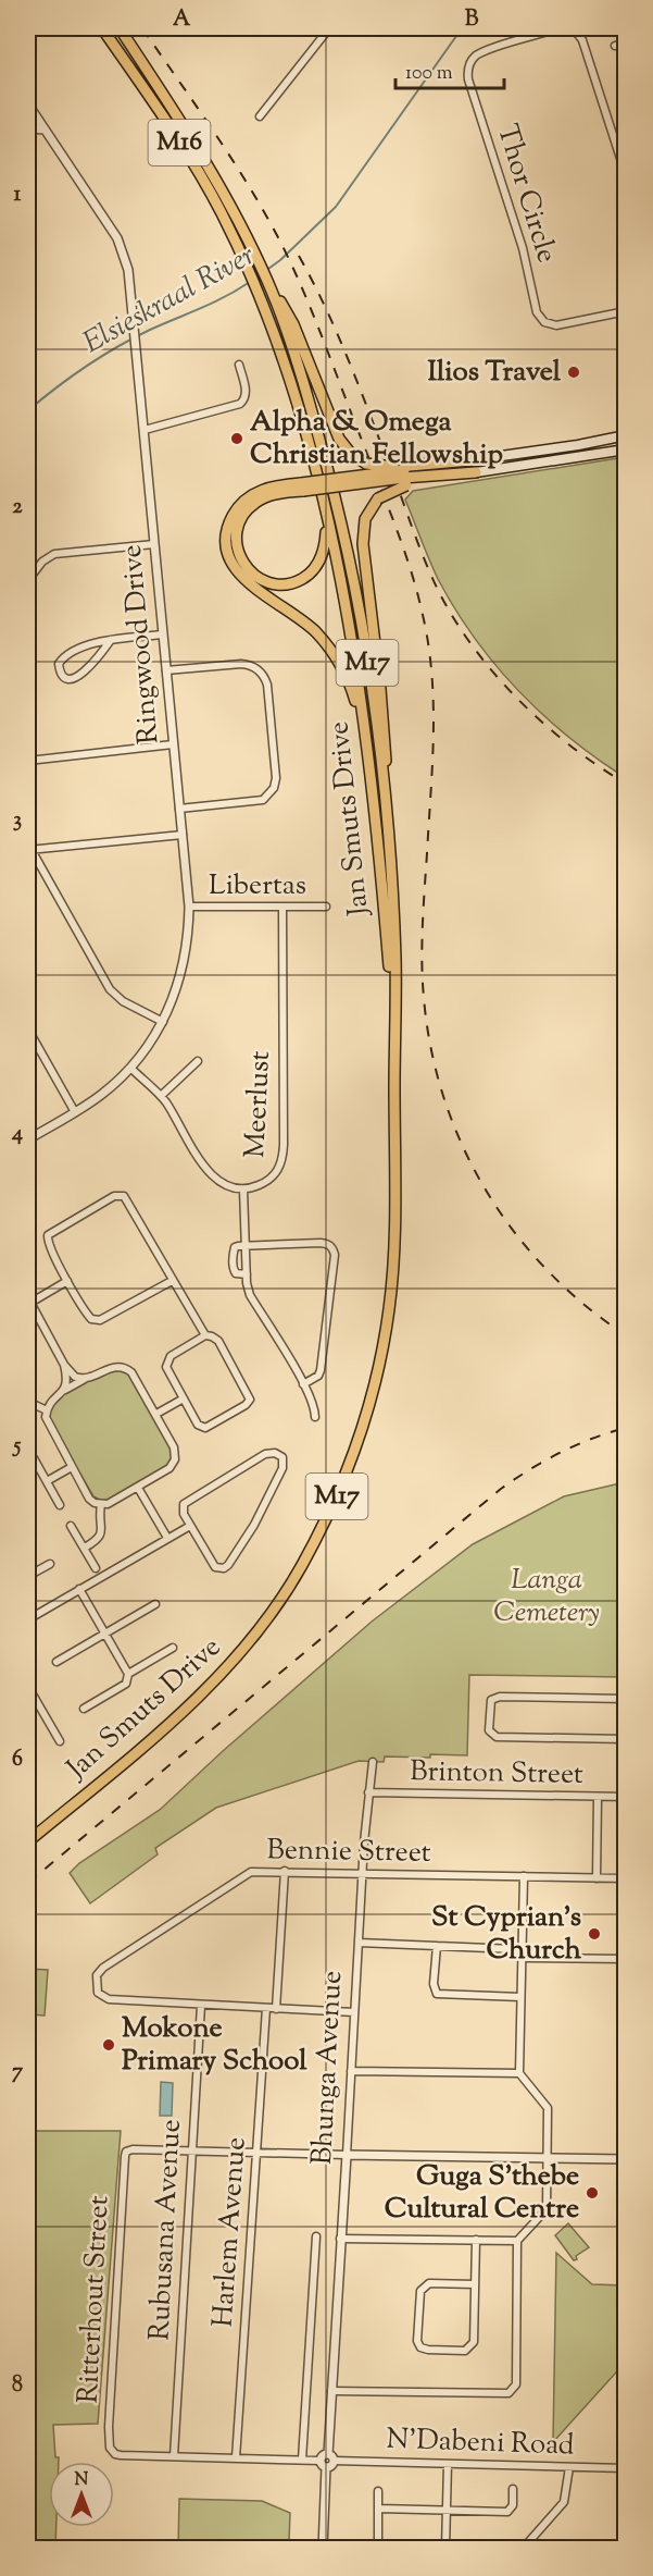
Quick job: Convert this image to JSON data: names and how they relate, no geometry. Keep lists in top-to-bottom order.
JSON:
{
  "streets": {
    "main road": ["M16", "M17", "Jan Smuts Drive"],
    "street": [
      "Thor Circle",
      "Ringwood Drive",
      "Libertas",
      "Meerlust",
      "Brinton Street",
      "Bennie Street",
      "Bhunga Avenue",
      "Rubusana Avenue",
      "Harlem Avenue",
      "Ritterhout Street",
      "N'Dabeni Road"
    ]
  },
  "crossings": [
    ["Ringwood Drive", "Libertas"],
    ["Ringwood Drive", "Meerlust"],
    ["Libertas", "Meerlust"],
    ["Brinton Street", "Bhunga Avenue"],
    ["Bennie Street", "Bhunga Avenue"],
    ["Bennie Street", "Rubusana Avenue"],
    ["Bennie Street", "Harlem Avenue"],
    ["Bhunga Avenue", "N'Dabeni Road"],
    ["Rubusana Avenue", "Ritterhout Street"]
  ],
  "water": ["Elsieskraal River"],
  "parks": ["Langa Cemetery"],
  "places": [
    "Ilios Travel",
    "Alpha & Omega Christian Fellowship",
    "St Cyprian's Church",
    "Mokone Primary School",
    "Guga S'thebe Cultural Centre"
  ],
  "scale_bar": "100 m",
  "north": "top",
  "grid": {
    "columns": ["A", "B"],
    "rows": [
      "1",
      "2",
      "3",
      "4",
      "5",
      "6",
      "7",
      "8"
    ]
  }
}
